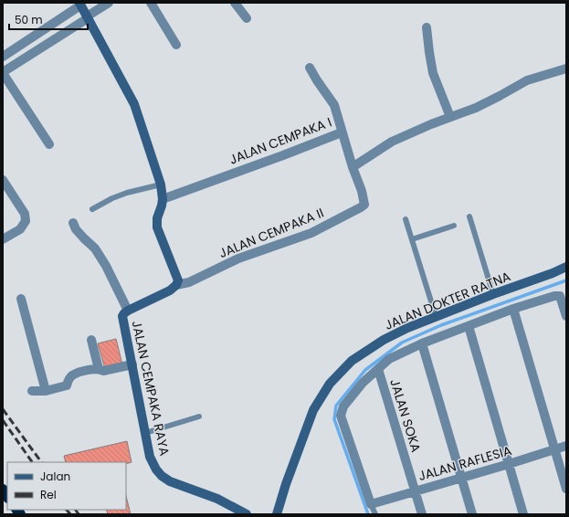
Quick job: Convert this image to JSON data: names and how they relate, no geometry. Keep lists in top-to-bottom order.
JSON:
{
  "streets": {
    "street": [
      "JALAN CEMPAKA I",
      "JALAN CEMPAKA II",
      "JALAN DOKTER RATNA",
      "JALAN CEMPAKA RAYA",
      "JALAN SOKA",
      "JALAN RAFLESIA"
    ]
  },
  "crossings": [
    ["JALAN CEMPAKA I", "JALAN CEMPAKA II"],
    ["JALAN CEMPAKA II", "JALAN CEMPAKA RAYA"],
    ["JALAN SOKA", "JALAN RAFLESIA"]
  ],
  "legend": ["Jalan", "Rel"],
  "scale_bar": "50 m"
}
